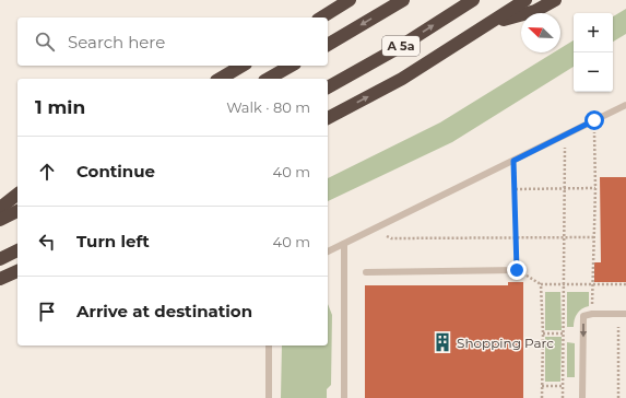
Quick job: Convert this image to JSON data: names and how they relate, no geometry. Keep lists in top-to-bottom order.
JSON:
{
  "streets": {
    "highway": ["A 5a"]
  },
  "places": {
    "building": ["Shopping Parc"]
  },
  "north": "top left",
  "page": {
    "map_buttons": ["+", "−"],
    "search": "Search here",
    "heading": ["1 min", "Walk · 80 m"],
    "list": [
      ["Continue", "40 m"],
      ["Turn left", "40 m"],
      "Arrive at destination"
    ]
  }
}
